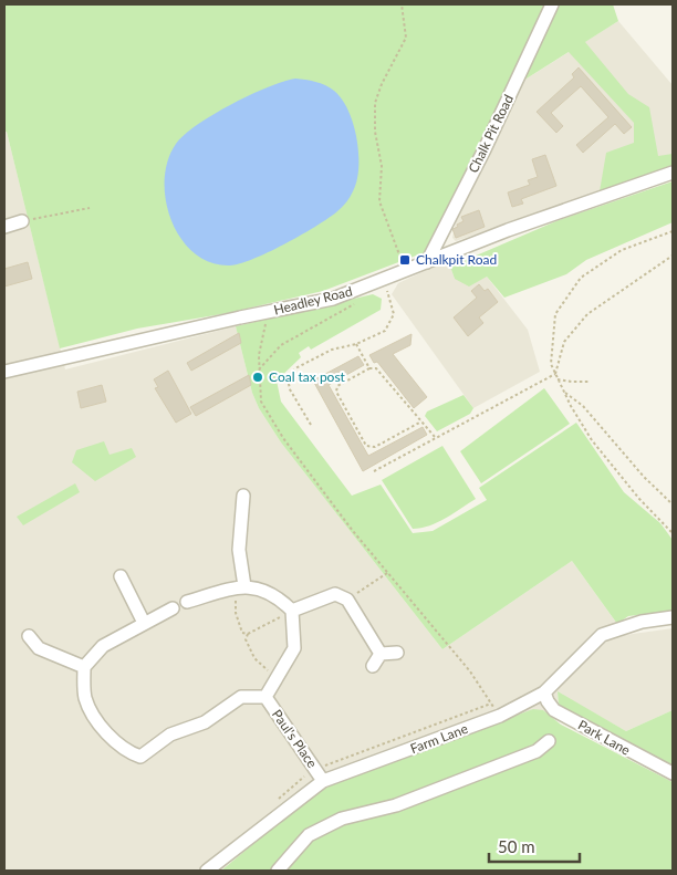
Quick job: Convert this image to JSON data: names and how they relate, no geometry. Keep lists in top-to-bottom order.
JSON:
{
  "streets": {
    "street": [
      "Chalk Pit Road",
      "Headley Road",
      "Park Lane",
      "Paul's Place",
      "Farm Lane"
    ]
  },
  "crossings": [
    ["Chalk Pit Road", "Headley Road"],
    ["Park Lane", "Farm Lane"],
    ["Paul's Place", "Farm Lane"]
  ],
  "places": {
    "transit": ["Chalkpit Road"],
    "other": ["Coal tax post"]
  },
  "scale_bar": "50 m"
}
